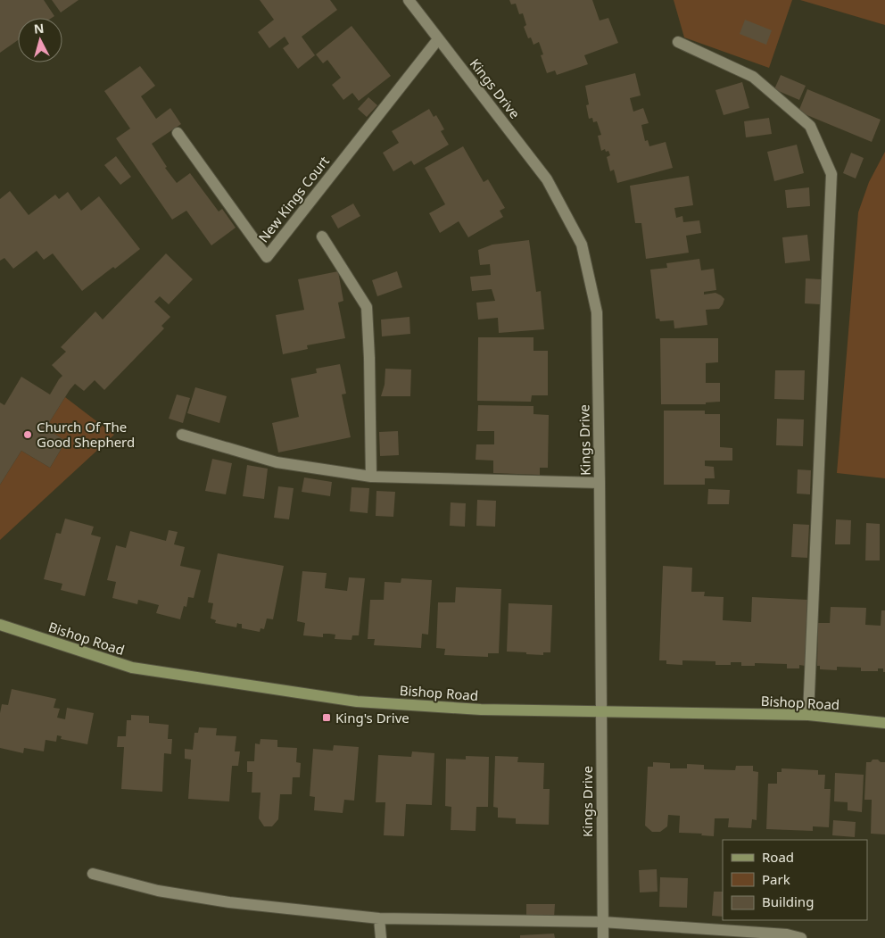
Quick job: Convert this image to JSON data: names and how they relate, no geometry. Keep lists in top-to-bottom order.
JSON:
{
  "streets": {
    "street": ["Kings Drive", "New Kings Court", "Bishop Road"]
  },
  "crossings": [
    ["Kings Drive", "New Kings Court"],
    ["Kings Drive", "Bishop Road"]
  ],
  "places": {
    "other": ["Church Of The Good Shepherd"],
    "transit": ["King's Drive"]
  },
  "legend": ["Road", "Park", "Building"],
  "north": "top"
}
